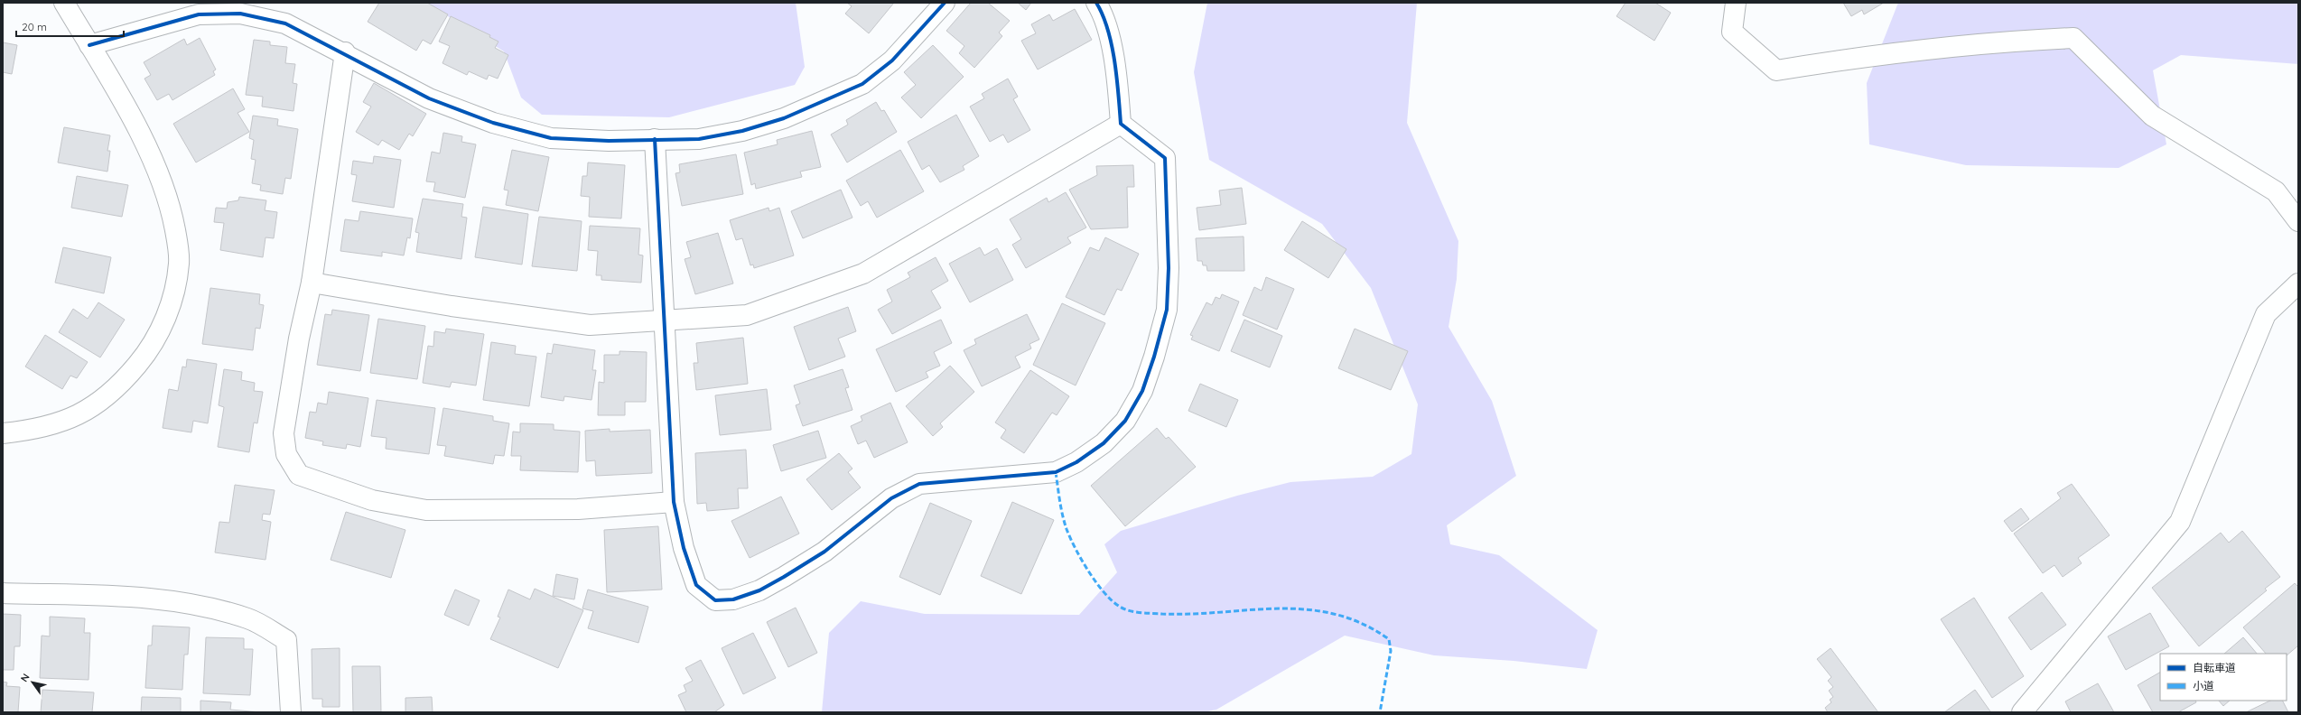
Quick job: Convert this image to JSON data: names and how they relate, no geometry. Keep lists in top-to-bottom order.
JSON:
{
  "legend": ["自転車道", "小道"],
  "scale_bar": "20 m",
  "north": "top left"
}
